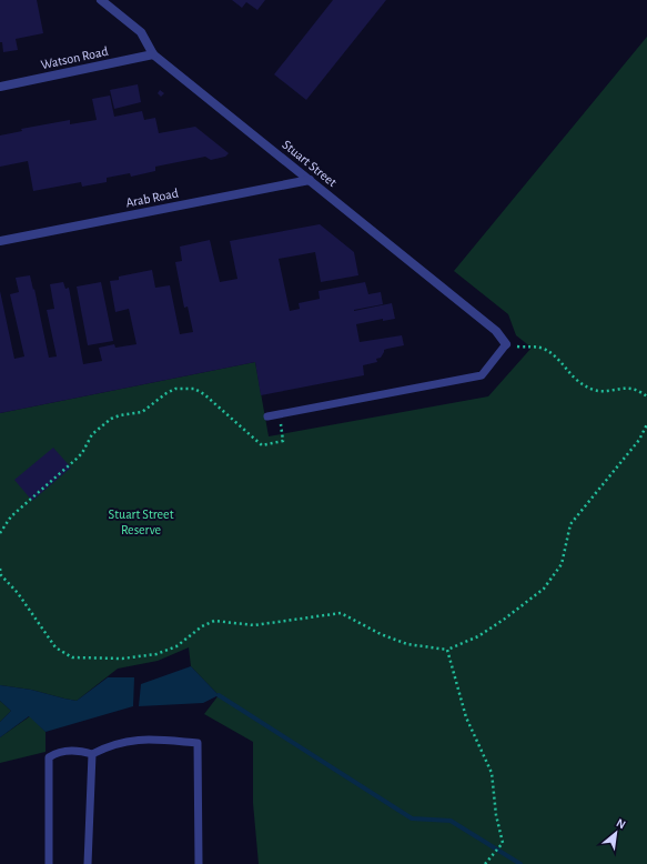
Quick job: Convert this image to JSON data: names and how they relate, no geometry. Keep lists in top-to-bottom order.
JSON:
{
  "streets": {
    "street": ["Watson Road", "Stuart Street", "Arab Road"]
  },
  "crossings": [
    ["Watson Road", "Stuart Street"],
    ["Stuart Street", "Arab Road"]
  ],
  "parks": ["Stuart Street Reserve"],
  "north": "top right"
}
